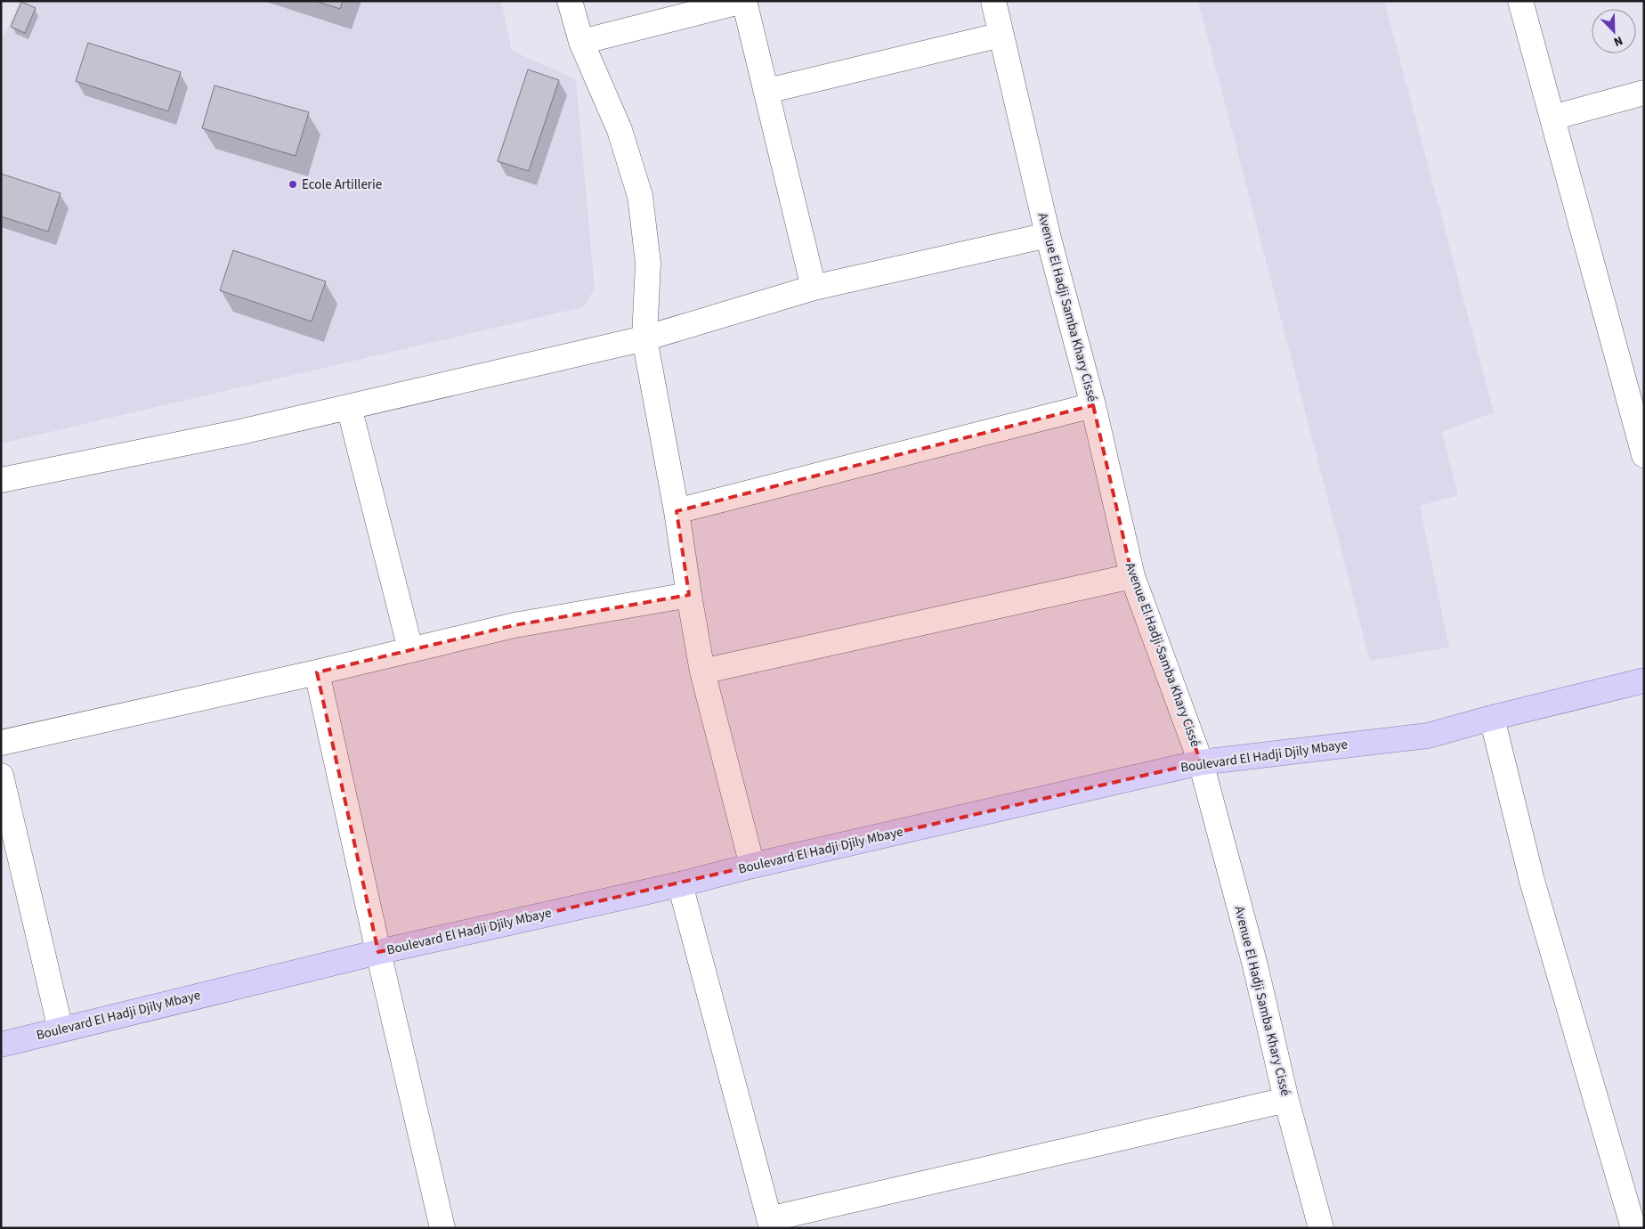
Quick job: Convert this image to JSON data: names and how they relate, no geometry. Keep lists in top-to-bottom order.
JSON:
{
  "streets": {
    "main road": ["Boulevard El Hadji Djily Mbaye"],
    "street": ["Avenue El Hadji Samba Khary Cissé"]
  },
  "crossings": [
    ["Avenue El Hadji Samba Khary Cissé", "Boulevard El Hadji Djily Mbaye"]
  ],
  "places": ["Ecole Artillerie"],
  "north": "bottom right"
}
